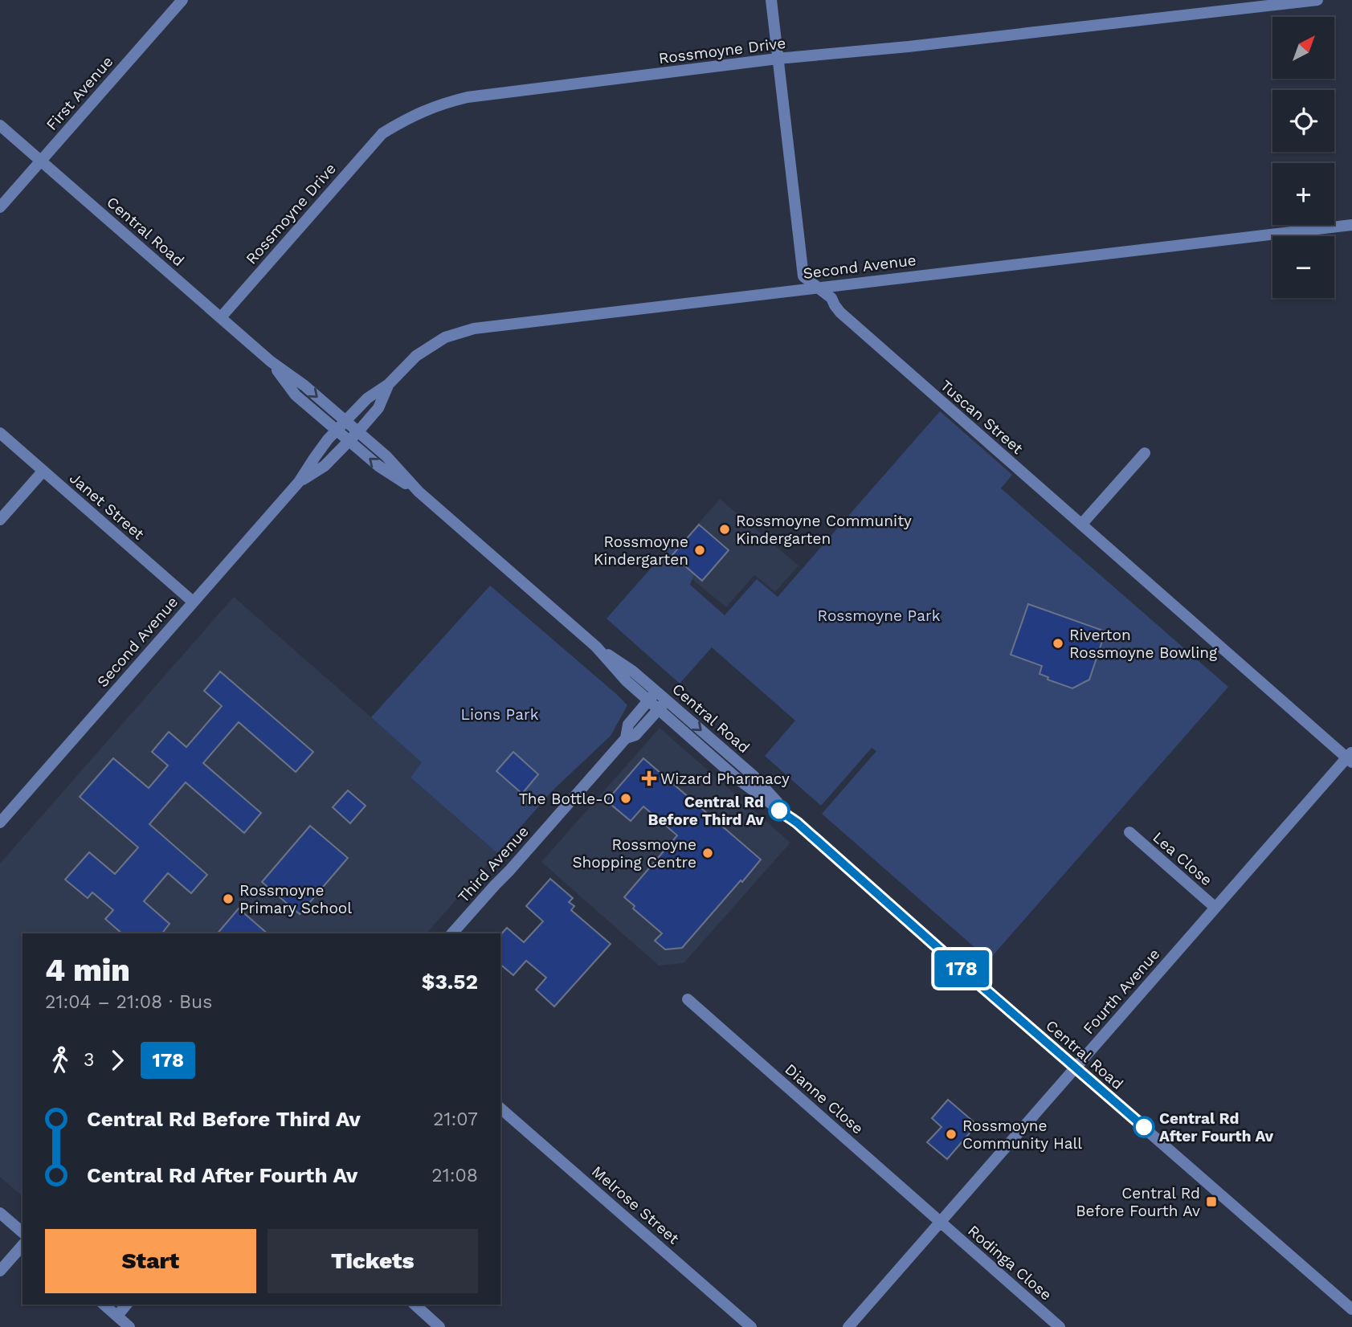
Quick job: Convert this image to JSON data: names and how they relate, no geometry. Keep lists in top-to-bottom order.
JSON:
{
  "streets": {
    "street": [
      "Rossmoyne Drive",
      "First Avenue",
      "Central Road",
      "Second Avenue",
      "Tuscan Street",
      "Janet Street",
      "Lea Close",
      "Third Avenue",
      "Fourth Avenue",
      "Dianne Close",
      "Melrose Street",
      "Rodinga Close"
    ]
  },
  "crossings": [
    ["Rossmoyne Drive", "Central Road"],
    ["Rossmoyne Drive", "Tuscan Street"],
    ["First Avenue", "Central Road"],
    ["Central Road", "Second Avenue"],
    ["Central Road", "Third Avenue"],
    ["Central Road", "Fourth Avenue"],
    ["Second Avenue", "Tuscan Street"],
    ["Second Avenue", "Janet Street"],
    ["Tuscan Street", "Fourth Avenue"],
    ["Lea Close", "Fourth Avenue"],
    ["Fourth Avenue", "Dianne Close"],
    ["Fourth Avenue", "Rodinga Close"],
    ["Dianne Close", "Rodinga Close"]
  ],
  "parks": ["Rossmoyne Park", "Lions Park"],
  "places": {
    "other": [
      "Rossmoyne Community Kindergarten",
      "Rossmoyne Kindergarten",
      "Riverton Rossmoyne Bowling",
      "The Bottle-O",
      "Central Rd Before Third Av",
      "Rossmoyne Shopping Centre",
      "Rossmoyne Primary School",
      "Central Rd After Fourth Av",
      "Rossmoyne Community Hall"
    ],
    "health": ["Wizard Pharmacy"],
    "transit": ["Central Rd Before Fourth Av"]
  },
  "lines": ["bus line 178"],
  "north": "top right",
  "page": {
    "on_map": "178",
    "map_buttons": ["+", "−"],
    "heading": ["4 min", "21:04 – 21:08 · Bus", "$3.52"],
    "legs": ["3", "178"],
    "list": [
      {
        "name": "Central Rd Before Third Av",
        "value": "21:07"
      },
      {
        "name": "Central Rd After Fourth Av",
        "value": "21:08"
      }
    ],
    "buttons": ["Start", "Tickets"]
  }
}
